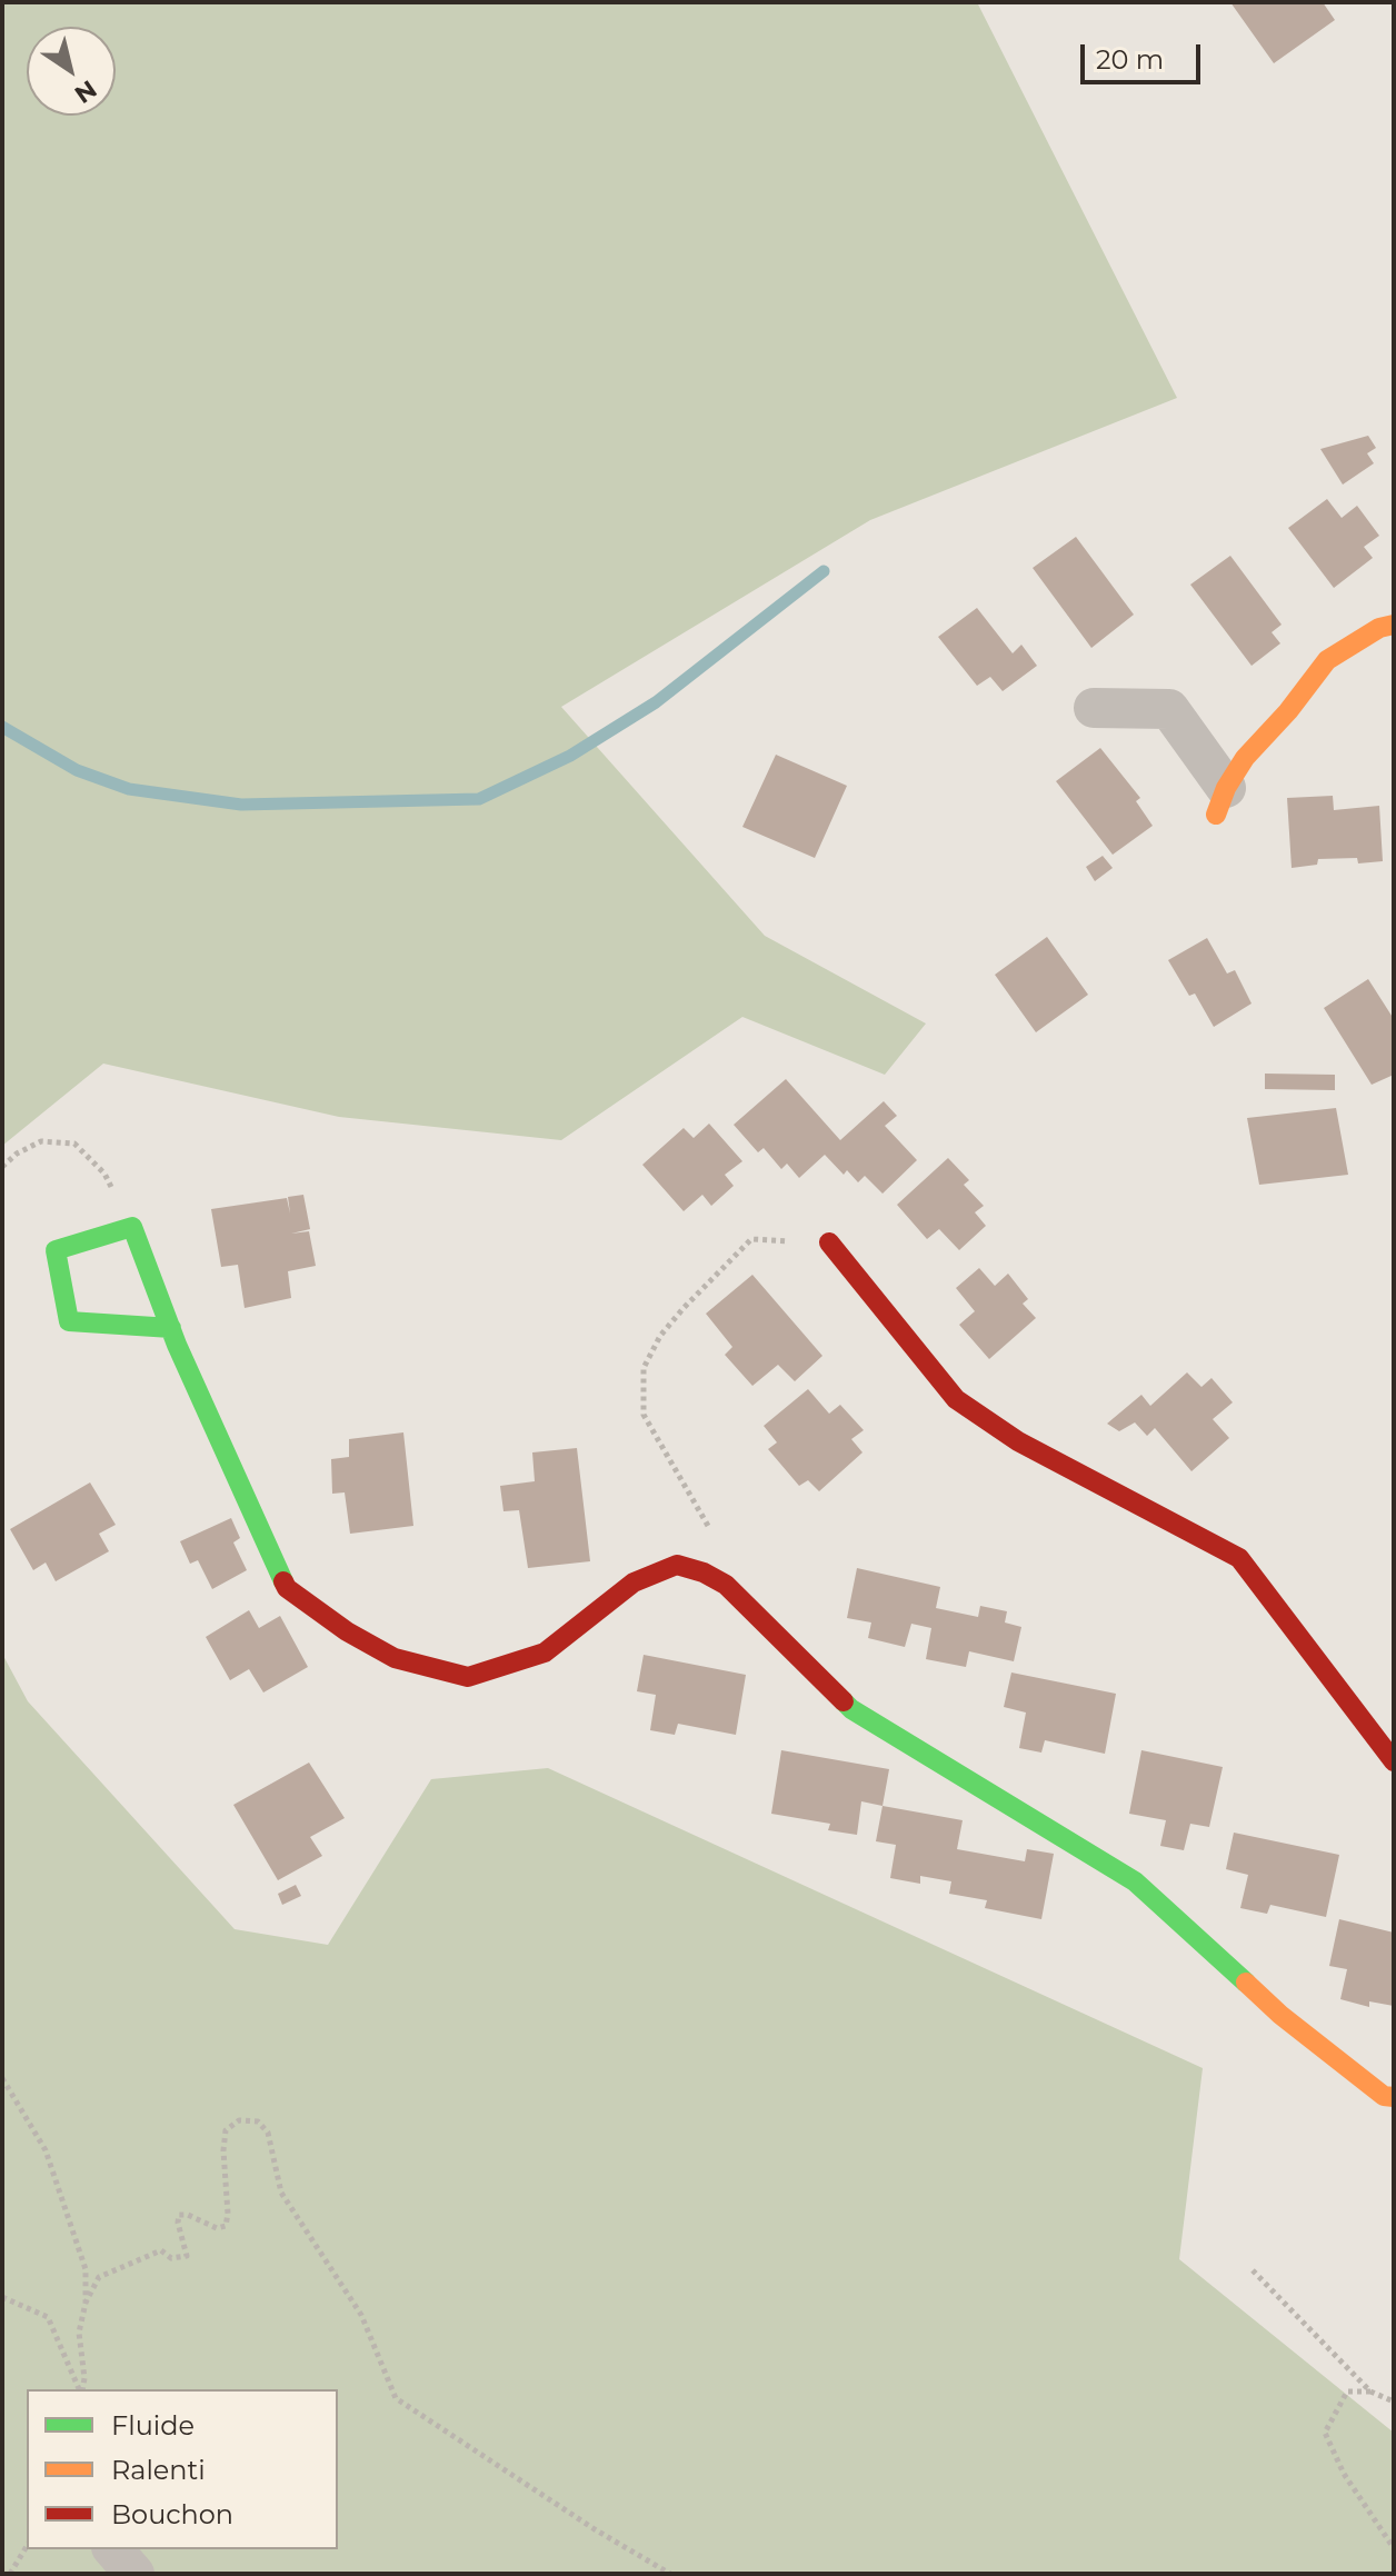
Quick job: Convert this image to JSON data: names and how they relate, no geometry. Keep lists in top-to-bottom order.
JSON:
{
  "legend": ["Fluide", "Ralenti", "Bouchon"],
  "scale_bar": "20 m",
  "north": "bottom right"
}
